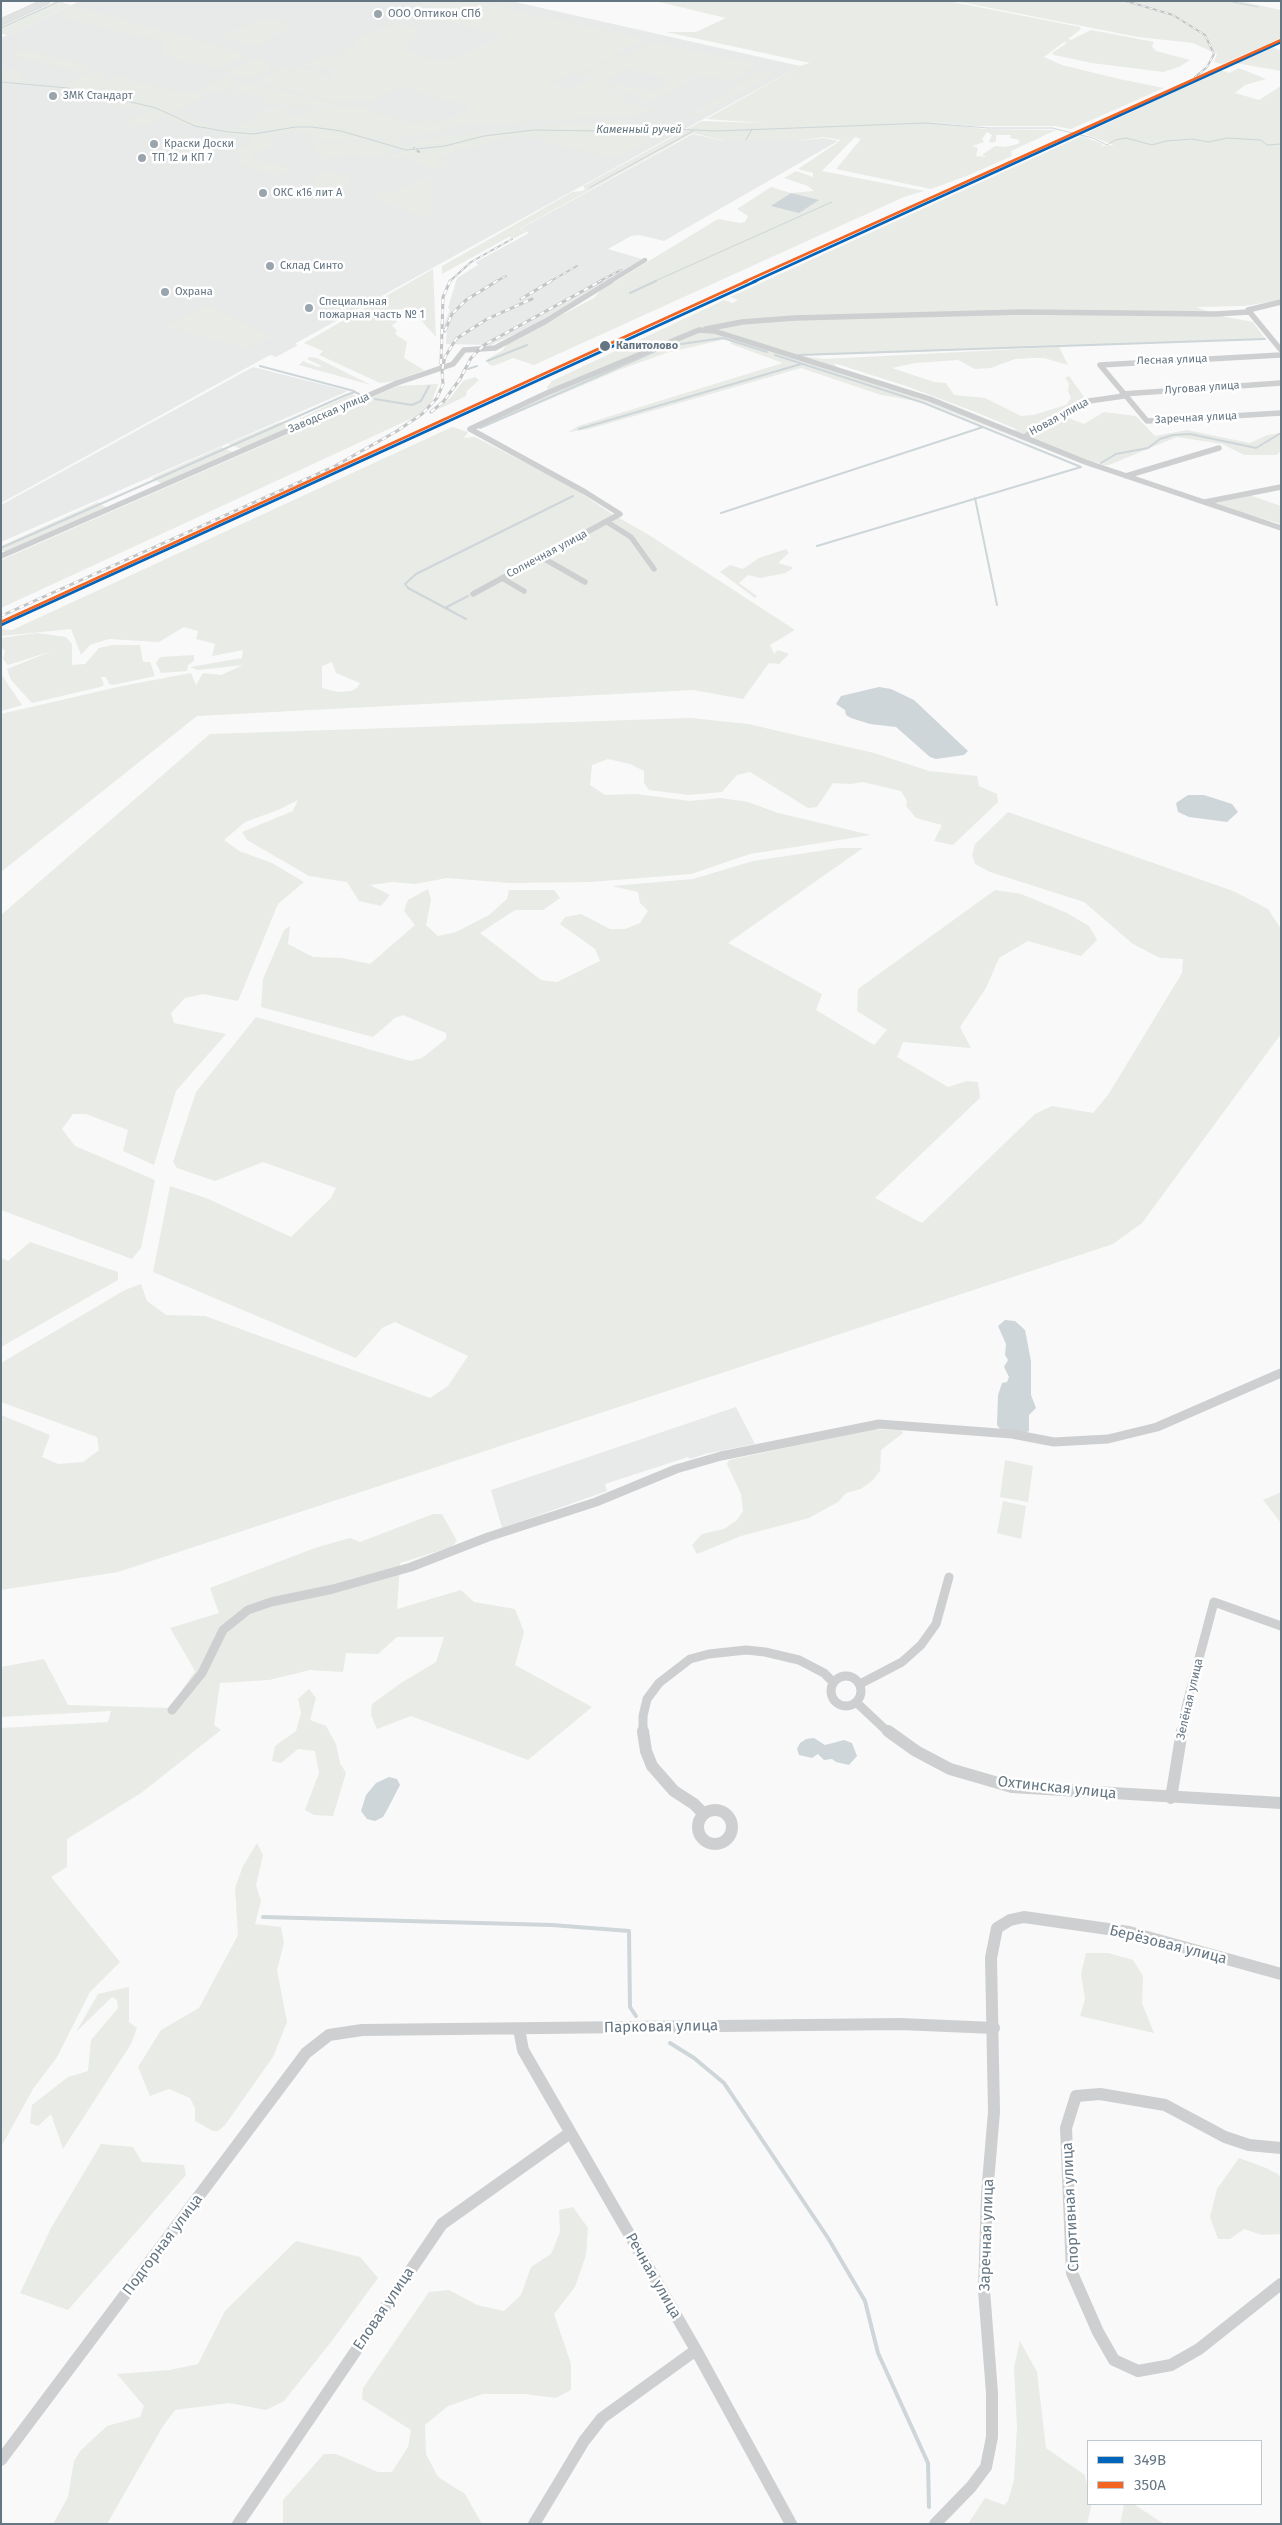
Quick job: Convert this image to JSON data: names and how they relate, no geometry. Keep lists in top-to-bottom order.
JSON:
{
  "streets": {
    "street": [
      "Лесная улица",
      "Луговая улица",
      "Заводская улица",
      "Новая улица",
      "Заречная улица",
      "Солнечная улица",
      "Зелёная улица",
      "Охтинская улица",
      "Берёзовая улица",
      "Парковая улица",
      "Спортивная улица",
      "Подгорная улица",
      "Речная улица",
      "Еловая улица"
    ]
  },
  "crossings": [
    ["Лесная улица", "Луговая улица"],
    ["Лесная улица", "Новая улица"],
    ["Лесная улица", "Заречная улица"],
    ["Луговая улица", "Новая улица"],
    ["Луговая улица", "Заречная улица"],
    ["Новая улица", "Заречная улица"],
    ["Заречная улица", "Берёзовая улица"],
    ["Заречная улица", "Парковая улица"],
    ["Зелёная улица", "Охтинская улица"],
    ["Парковая улица", "Подгорная улица"],
    ["Парковая улица", "Речная улица"],
    ["Речная улица", "Еловая улица"]
  ],
  "water": ["Каменный ручей"],
  "places": [
    "ООО Оптикон СПб",
    "ЗМК Стандарт",
    "Краски Доски",
    "ТП 12 и КП 7",
    "ОКС к16 лит А",
    "Склад Синто",
    "Охрана",
    "Специальная пожарная часть № 1",
    "Капитолово"
  ],
  "lines": ["transit line 350А", "transit line 349В"],
  "legend": ["349В", "350А"]
}
